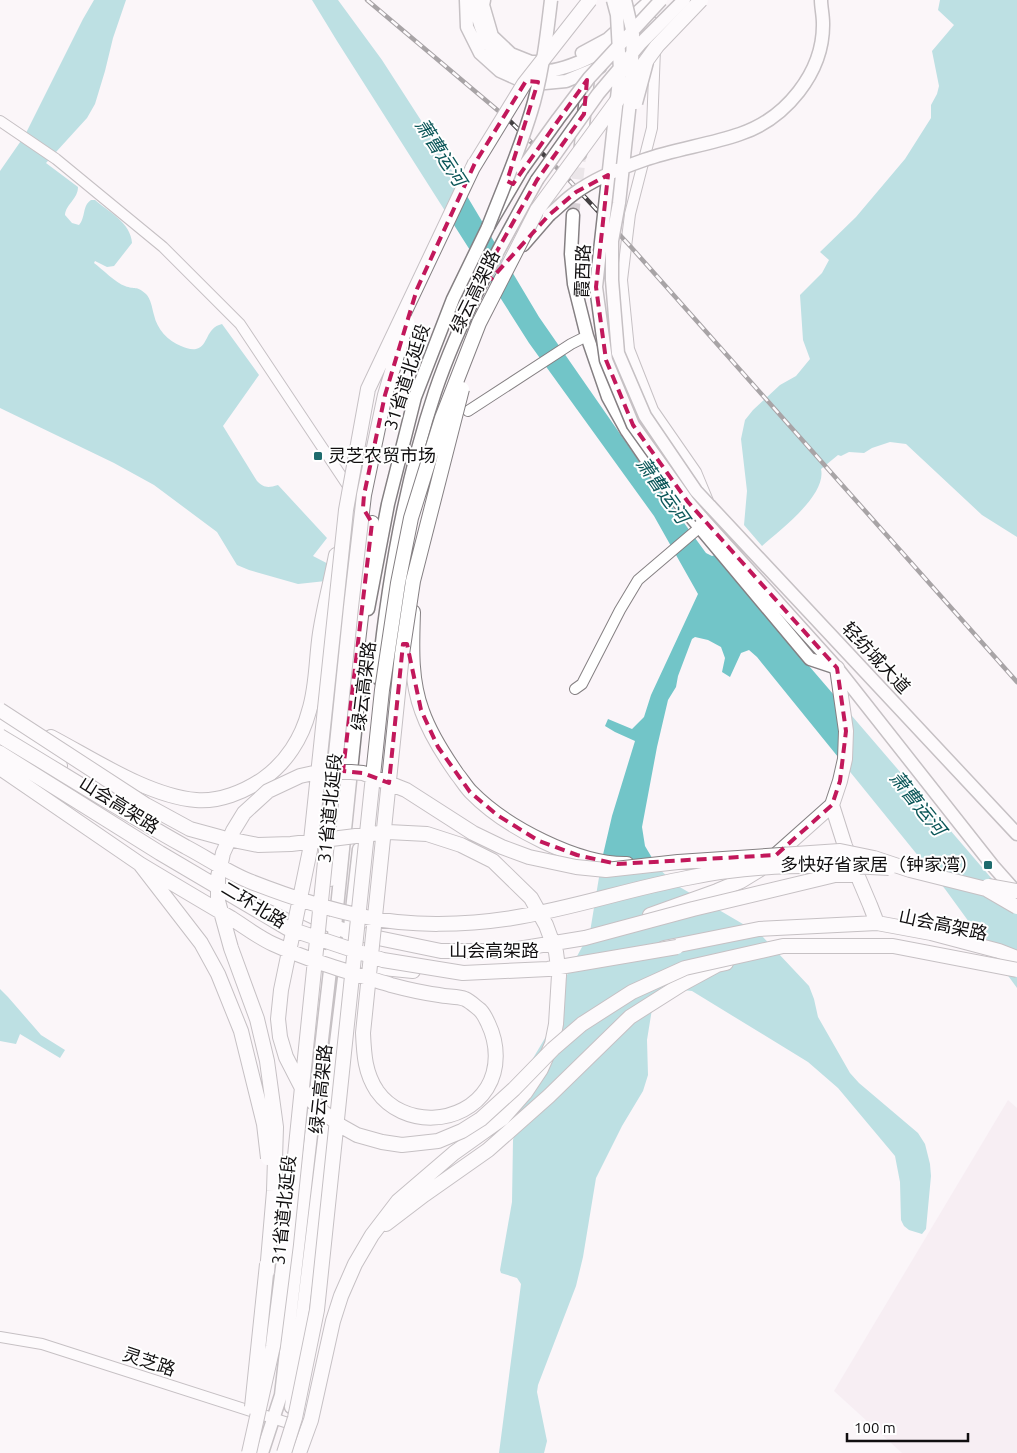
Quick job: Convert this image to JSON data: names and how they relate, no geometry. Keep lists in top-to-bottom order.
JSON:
{
  "streets": {
    "highway": ["绿云高架路", "山会高架路", "二环北路"],
    "main road": ["霞西路", "31省道北延段", "轻纺城大道"],
    "street": ["灵芝路"]
  },
  "crossings": [
    ["霞西路", "轻纺城大道"],
    ["31省道北延段", "二环北路"],
    ["31省道北延段", "灵芝路"],
    ["山会高架路", "二环北路"]
  ],
  "water": ["萧曹运河"],
  "places": {
    "transit": ["灵芝农贸市场", "多快好省家居（钟家湾）"]
  },
  "scale_bar": "100 m"
}
